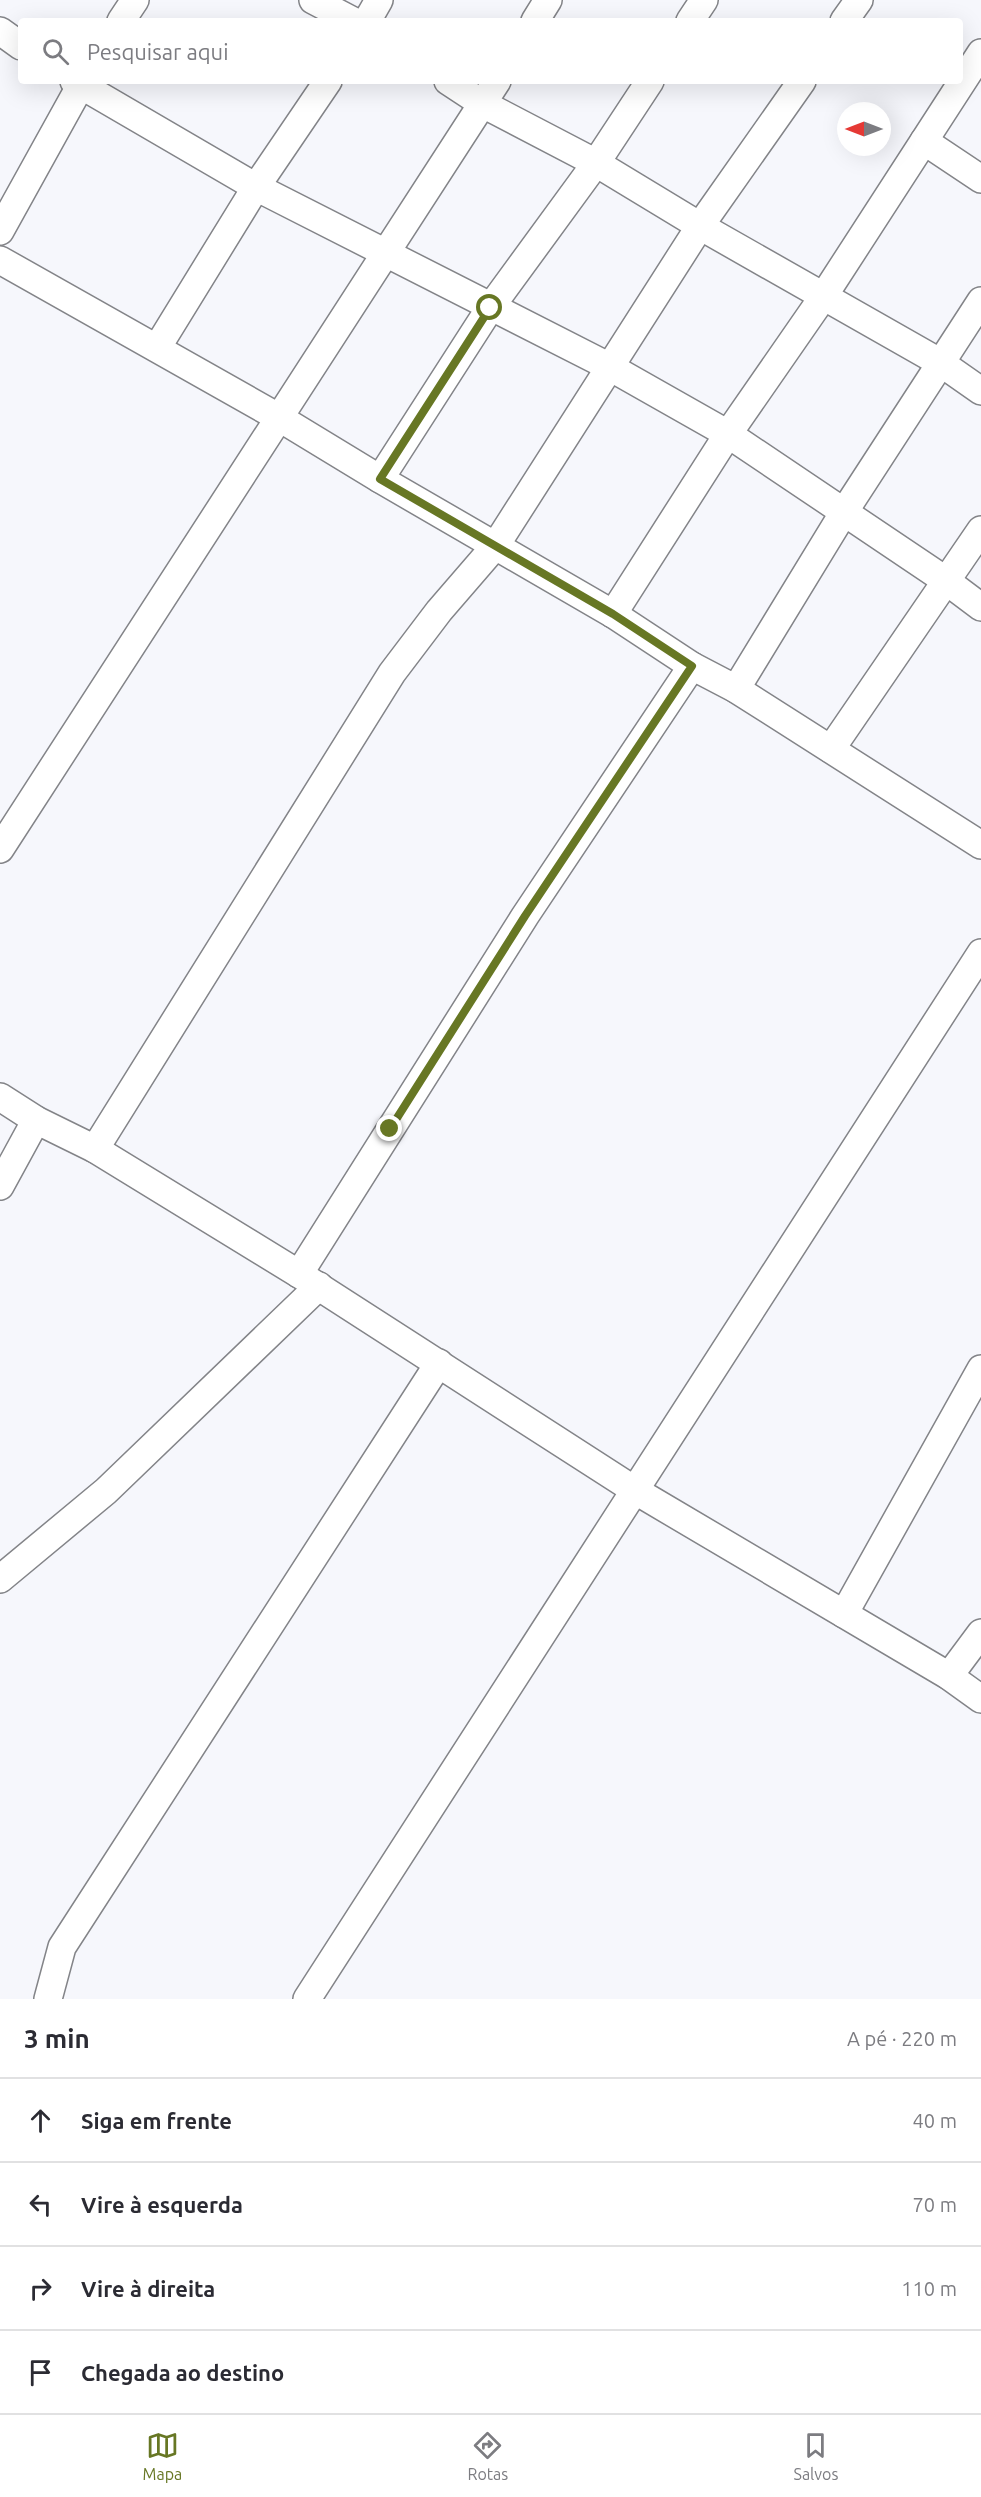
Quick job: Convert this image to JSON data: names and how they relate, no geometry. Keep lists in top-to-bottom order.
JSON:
{
  "north": "left",
  "page": {
    "search": "Pesquisar aqui",
    "heading": ["3 min", "A pé · 220 m"],
    "list": [
      ["Siga em frente", "40 m"],
      ["Vire à esquerda", "70 m"],
      ["Vire à direita", "110 m"],
      "Chegada ao destino"
    ],
    "nav": ["Mapa", "Rotas", "Salvos"]
  }
}
